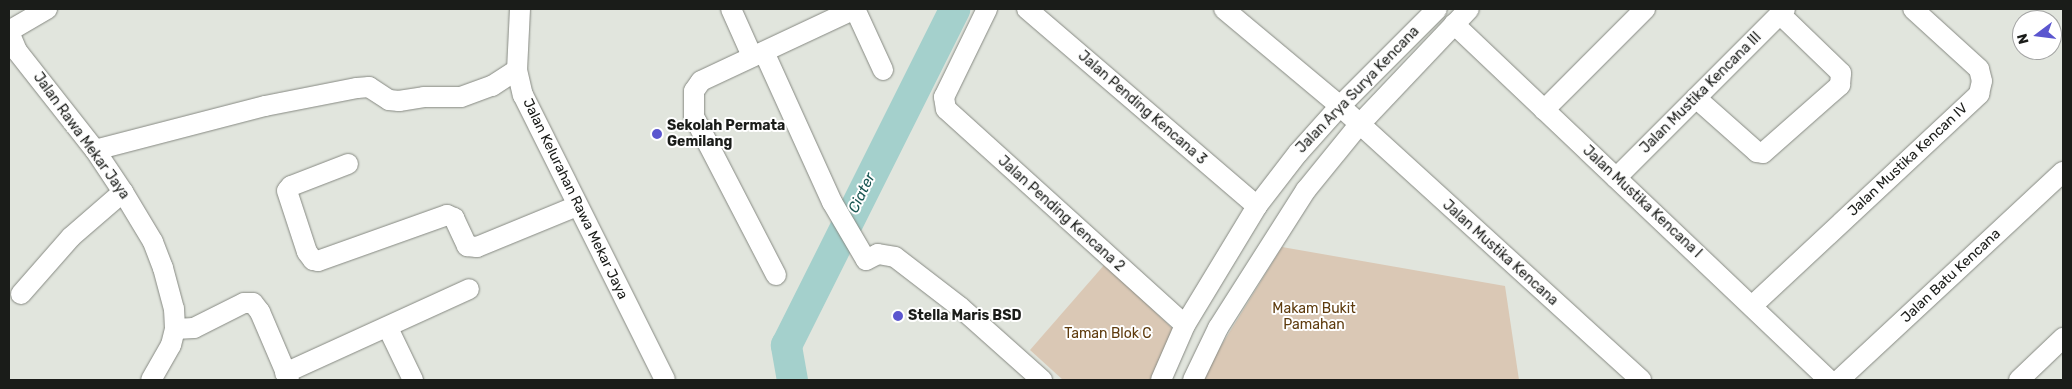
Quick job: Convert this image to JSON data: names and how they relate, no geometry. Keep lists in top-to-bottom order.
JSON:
{
  "streets": {
    "street": [
      "Jalan Arya Surya Kencana",
      "Jalan Mustika Kencana III",
      "Jalan Pending Kencana 3",
      "Jalan Rawa Mekar Jaya",
      "Jalan Mustika Kencan IV",
      "Jalan Kelurahan Rawa Mekar Jaya",
      "Jalan Mustika Kencana I",
      "Jalan Pending Kencana 2",
      "Jalan Mustika Kencana",
      "Jalan Batu Kencana"
    ]
  },
  "crossings": [
    ["Jalan Arya Surya Kencana", "Jalan Pending Kencana 3"],
    ["Jalan Arya Surya Kencana", "Jalan Mustika Kencana I"],
    ["Jalan Arya Surya Kencana", "Jalan Pending Kencana 2"],
    ["Jalan Arya Surya Kencana", "Jalan Mustika Kencana"],
    ["Jalan Mustika Kencana III", "Jalan Mustika Kencana I"],
    ["Jalan Mustika Kencan IV", "Jalan Mustika Kencana I"]
  ],
  "water": ["Ciater"],
  "parks": ["Makam Bukit Pamahan", "Taman Blok C"],
  "places": ["Sekolah Permata Gemilang", "Stella Maris BSD"],
  "north": "left"
}
